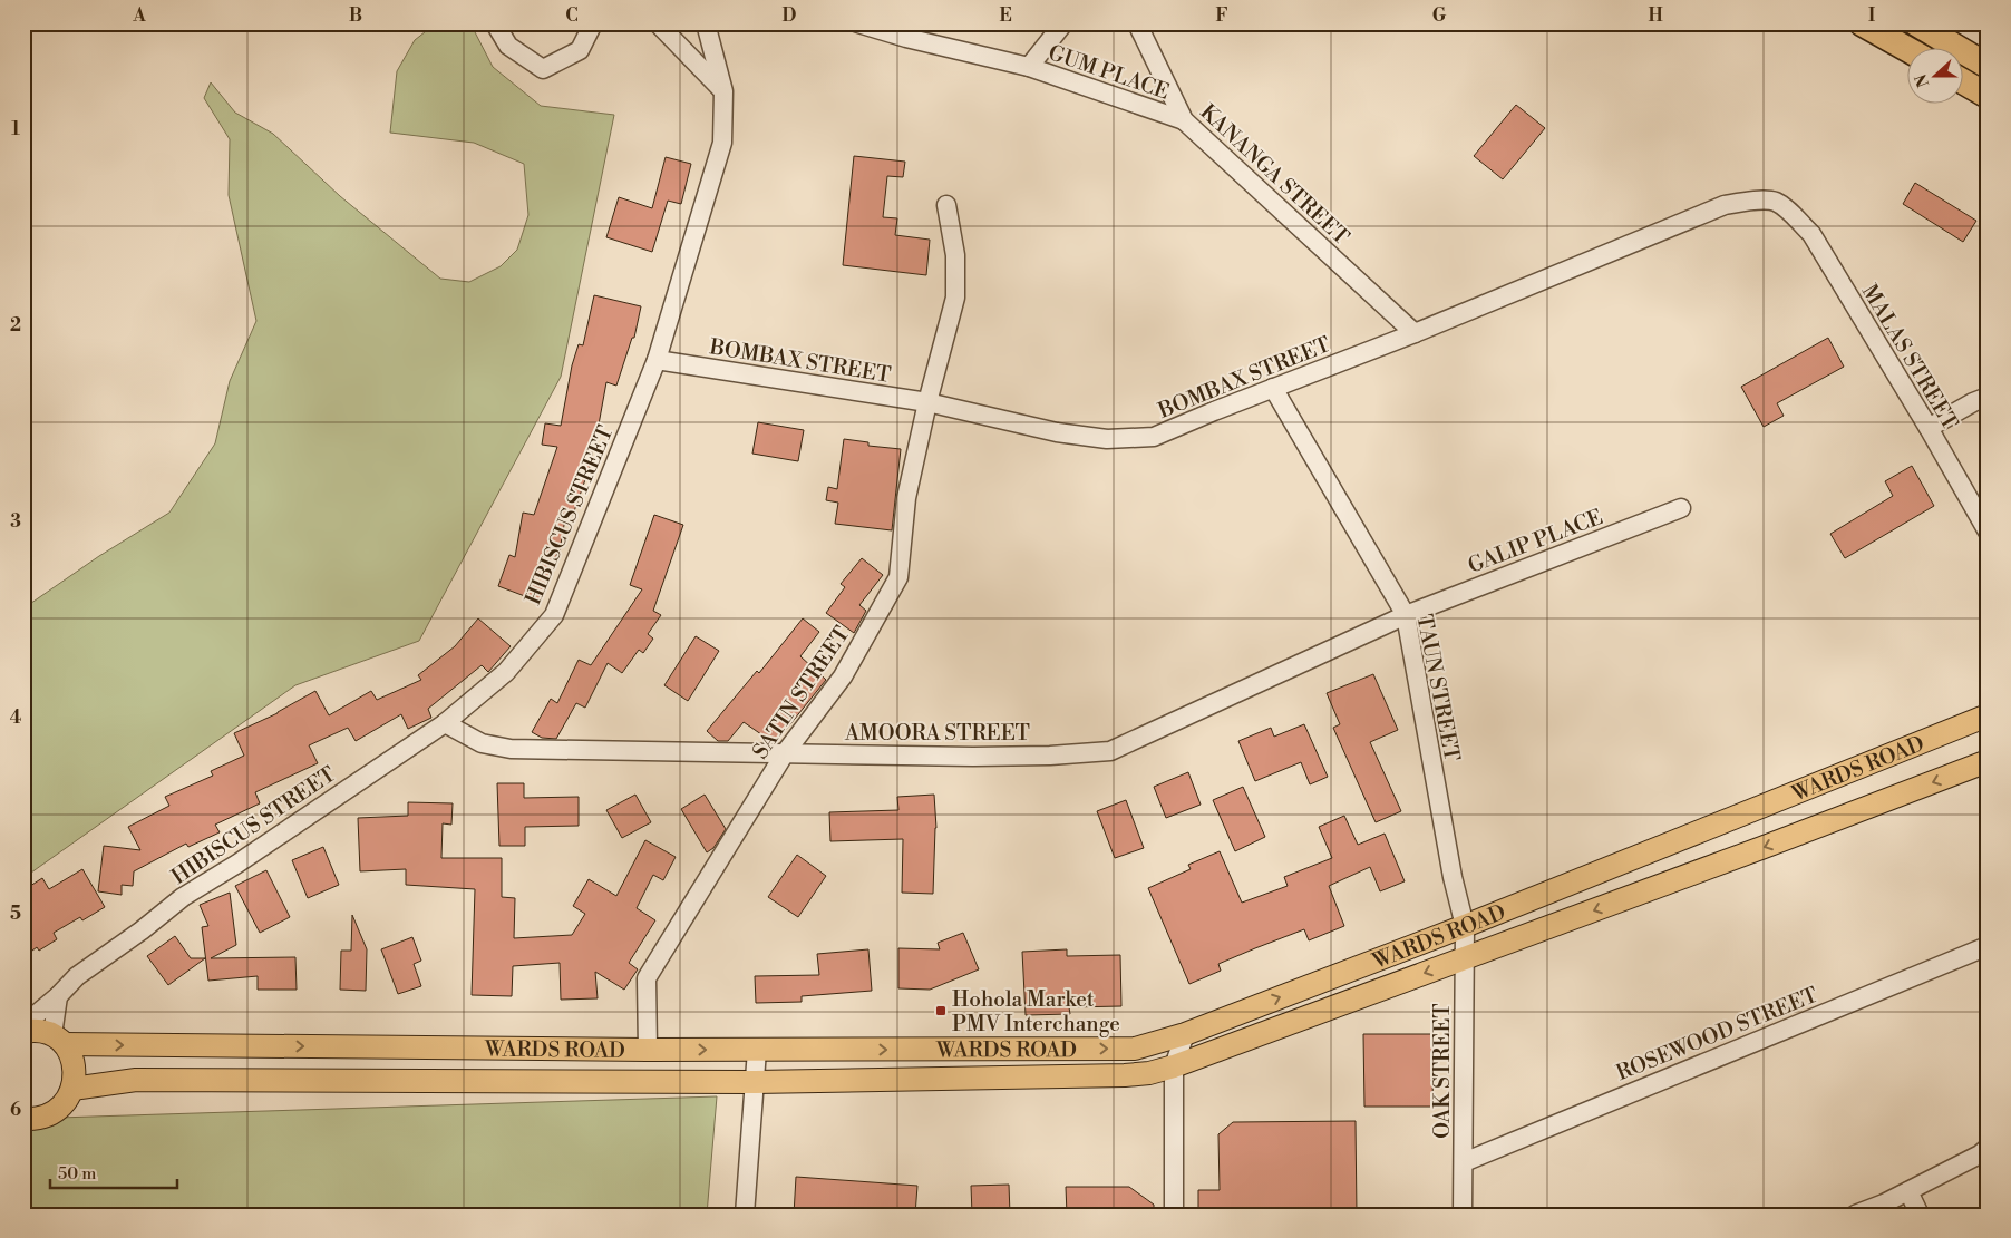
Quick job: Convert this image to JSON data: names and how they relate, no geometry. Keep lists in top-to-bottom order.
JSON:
{
  "streets": {
    "main road": ["WARDS ROAD"],
    "street": [
      "GUM PLACE",
      "KANANGA STREET",
      "MALAS STREET",
      "BOMBAX STREET",
      "HIBISCUS STREET",
      "GALIP PLACE",
      "TAUN STREET",
      "SATIN STREET",
      "AMOORA STREET",
      "ROSEWOOD STREET",
      "OAK STREET"
    ]
  },
  "crossings": [
    ["GUM PLACE", "KANANGA STREET"],
    ["KANANGA STREET", "BOMBAX STREET"],
    ["MALAS STREET", "BOMBAX STREET"],
    ["BOMBAX STREET", "HIBISCUS STREET"],
    ["BOMBAX STREET", "TAUN STREET"],
    ["BOMBAX STREET", "SATIN STREET"],
    ["HIBISCUS STREET", "AMOORA STREET"],
    ["GALIP PLACE", "TAUN STREET"],
    ["GALIP PLACE", "AMOORA STREET"],
    ["TAUN STREET", "AMOORA STREET"],
    ["TAUN STREET", "WARDS ROAD"],
    ["TAUN STREET", "OAK STREET"],
    ["SATIN STREET", "AMOORA STREET"],
    ["SATIN STREET", "WARDS ROAD"],
    ["WARDS ROAD", "OAK STREET"],
    ["ROSEWOOD STREET", "OAK STREET"]
  ],
  "places": {
    "transit": ["Hohola Market PMV Interchange"]
  },
  "scale_bar": "50 m",
  "north": "left",
  "grid": {
    "columns": [
      "A",
      "B",
      "C",
      "D",
      "E",
      "F",
      "G",
      "H",
      "I"
    ],
    "rows": [
      "1",
      "2",
      "3",
      "4",
      "5",
      "6"
    ]
  }
}
